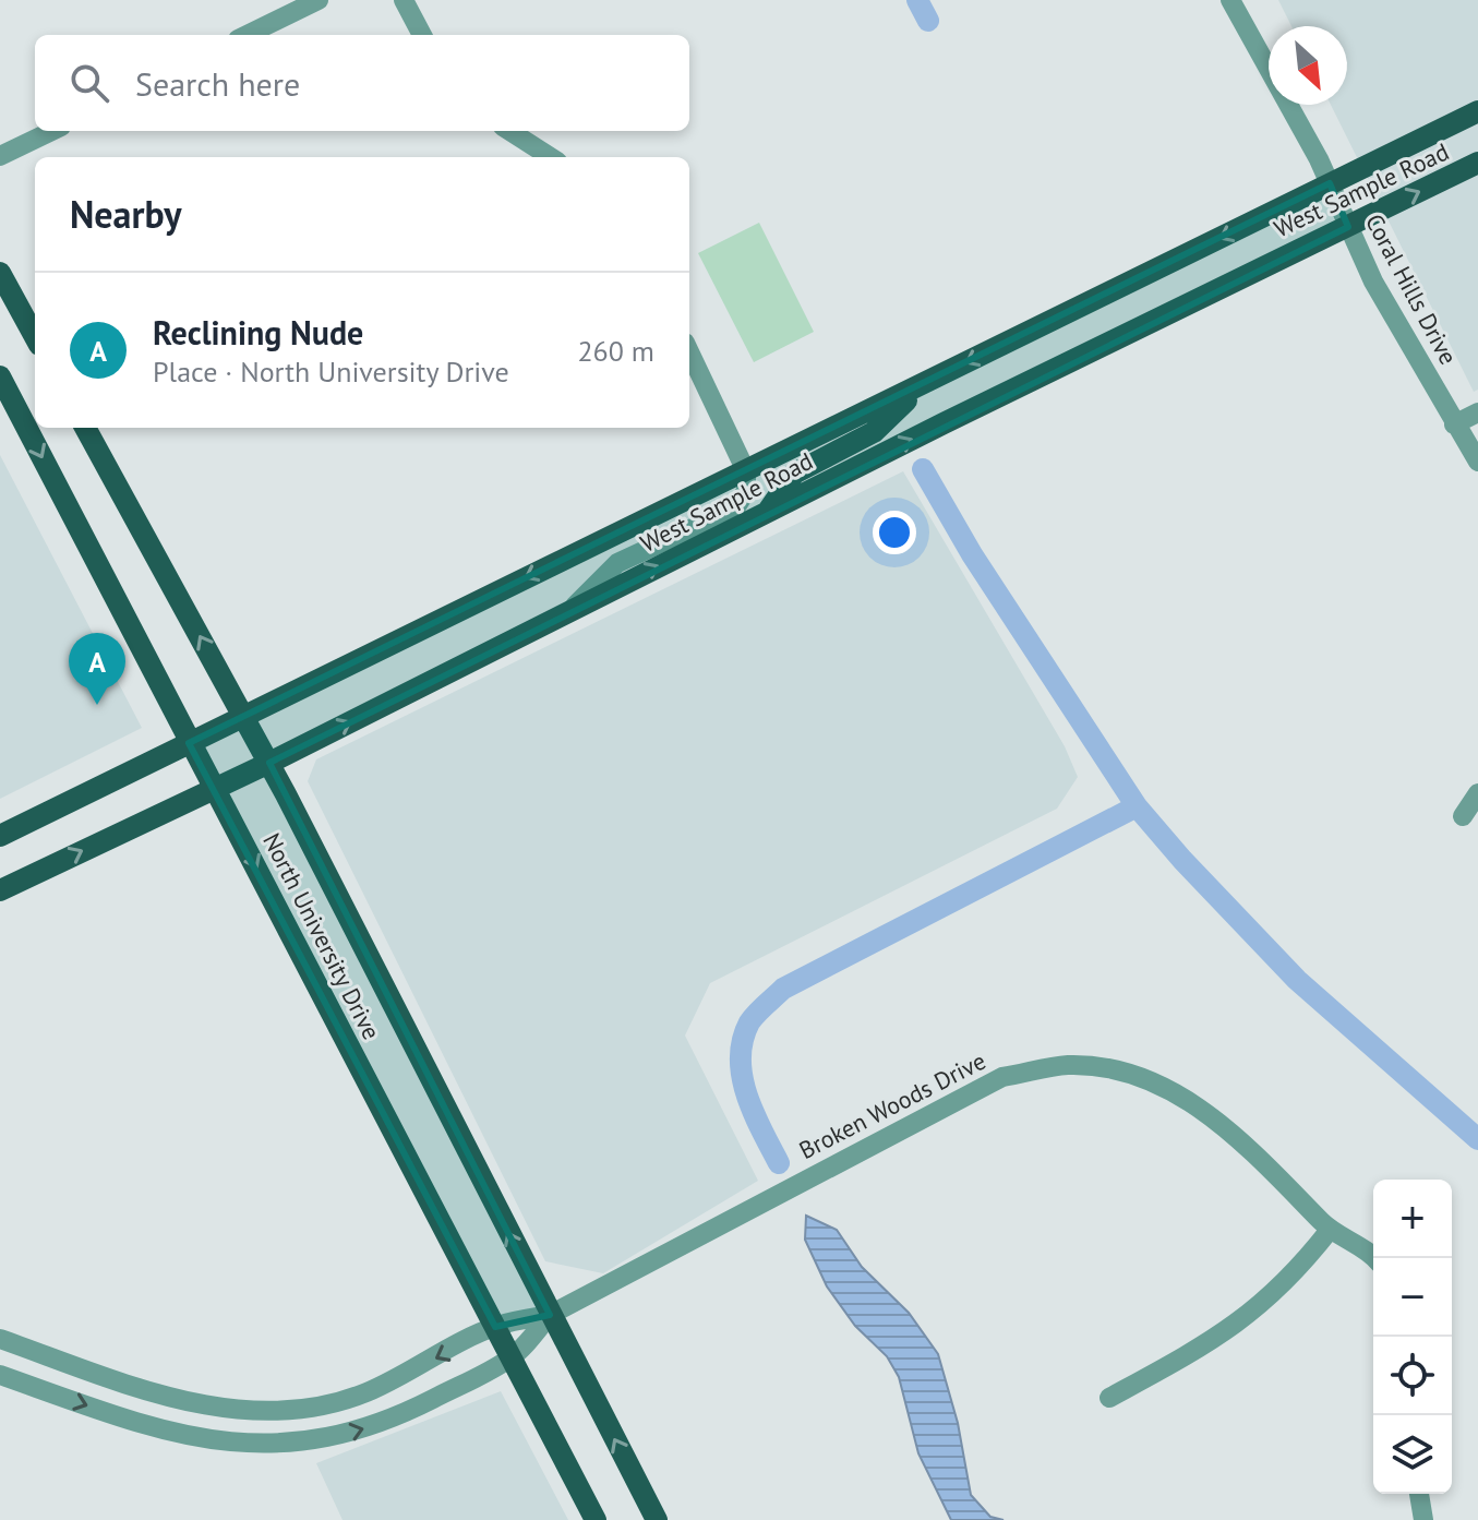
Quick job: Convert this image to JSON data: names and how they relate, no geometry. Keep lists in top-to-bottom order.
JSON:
{
  "streets": {
    "main road": ["West Sample Road", "North University Drive"],
    "street": ["Coral Hills Drive", "Broken Woods Drive"]
  },
  "crossings": [
    ["West Sample Road", "Coral Hills Drive"],
    ["West Sample Road", "North University Drive"],
    ["North University Drive", "Broken Woods Drive"]
  ],
  "north": "bottom right",
  "page": {
    "search": "Search here",
    "heading": "Nearby",
    "list": [
      {
        "mark": "A",
        "name": "Reclining Nude",
        "note": "Place · North University Drive",
        "value": "260 m"
      }
    ],
    "pins": "A",
    "map_buttons": ["+", "−"]
  }
}
